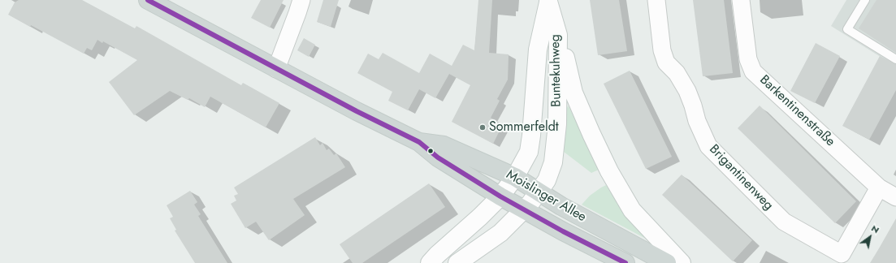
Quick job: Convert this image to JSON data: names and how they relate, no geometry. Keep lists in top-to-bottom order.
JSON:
{
  "streets": {
    "main road": ["Buntekuhweg", "Moislinger Allee"],
    "street": ["Barkentinenstraße", "Brigantinenweg"]
  },
  "crossings": [
    ["Buntekuhweg", "Moislinger Allee"],
    ["Barkentinenstraße", "Brigantinenweg"]
  ],
  "places": ["Sommerfeldt"],
  "north": "top right"
}
